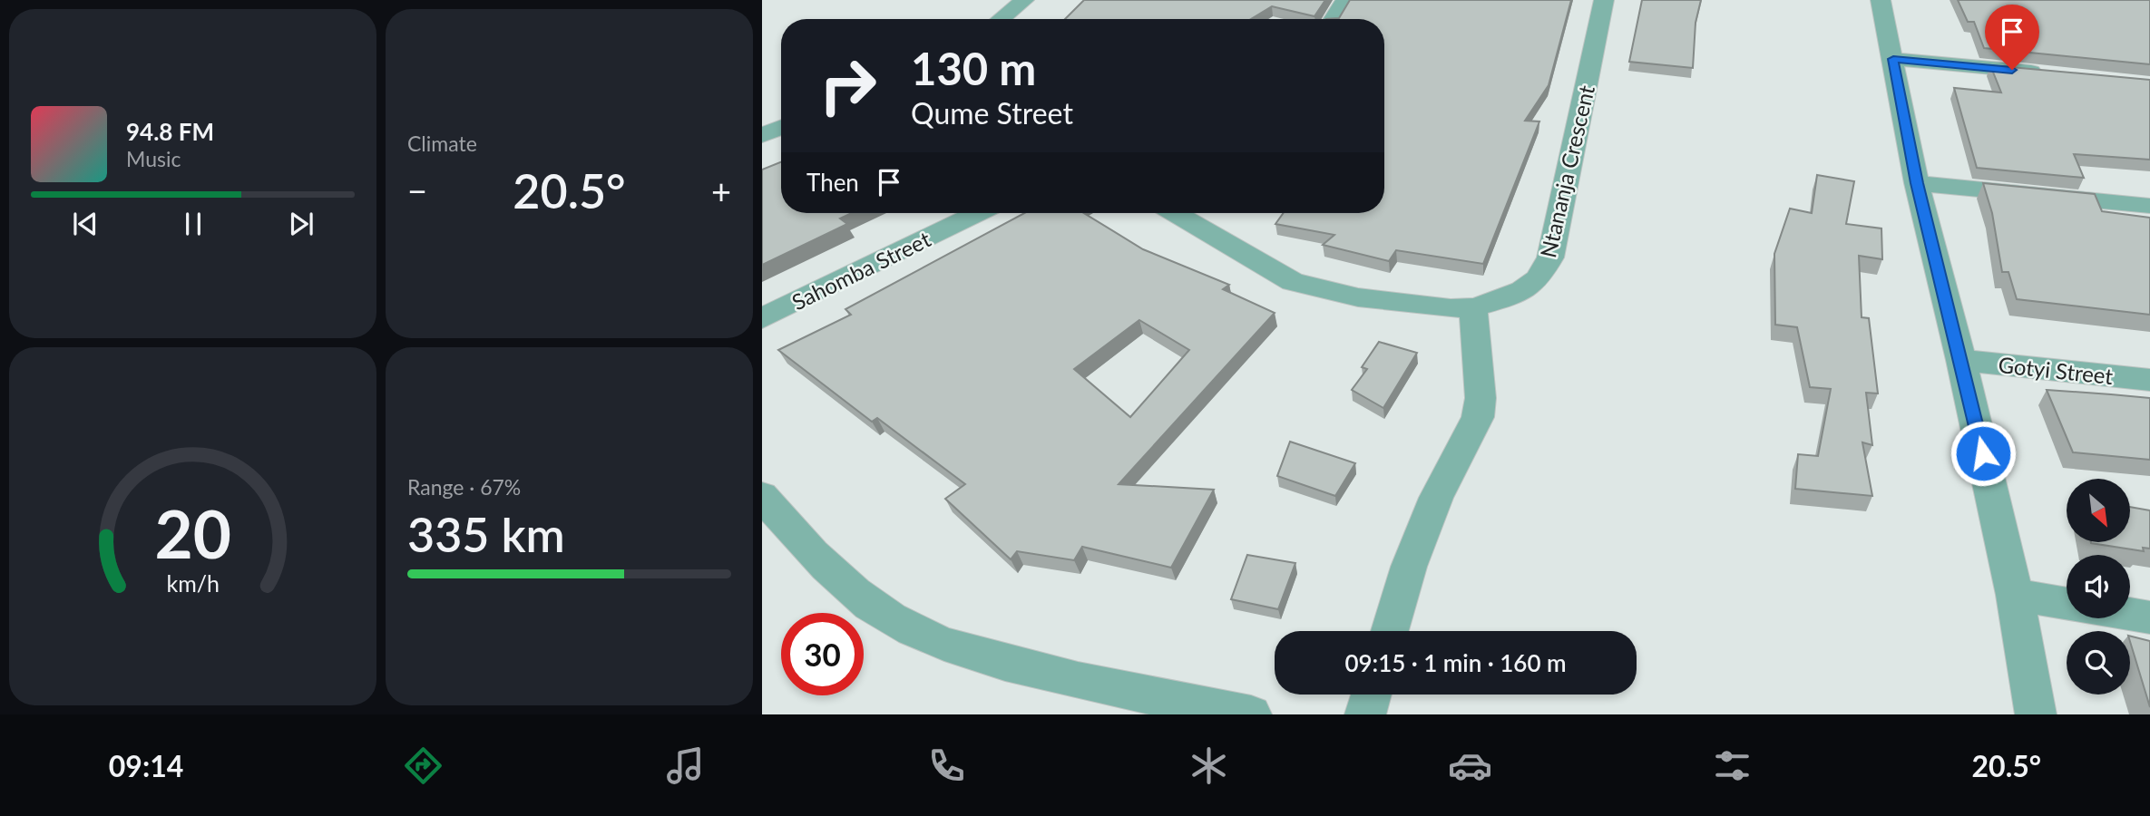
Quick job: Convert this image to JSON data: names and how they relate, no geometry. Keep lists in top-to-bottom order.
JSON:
{
  "streets": {
    "street": ["Ntananja Crescent", "Sahomba Street", "Gotyi Street"]
  },
  "north": "bottom right",
  "page": {
    "tile": [
      "Climate",
      ["Range · 67%", "335 km"]
    ],
    "turn": ["130 m", "Qume Street"],
    "song": ["94.8 FM", "Music"],
    "then": "Then",
    "heat": ["−", "20.5°", "+"],
    "limit": "30",
    "trip": "09:15 · 1 min · 160 m",
    "tabs": ["09:14", "20.5°"],
    "gauge": ["20", "km/h"]
  }
}
